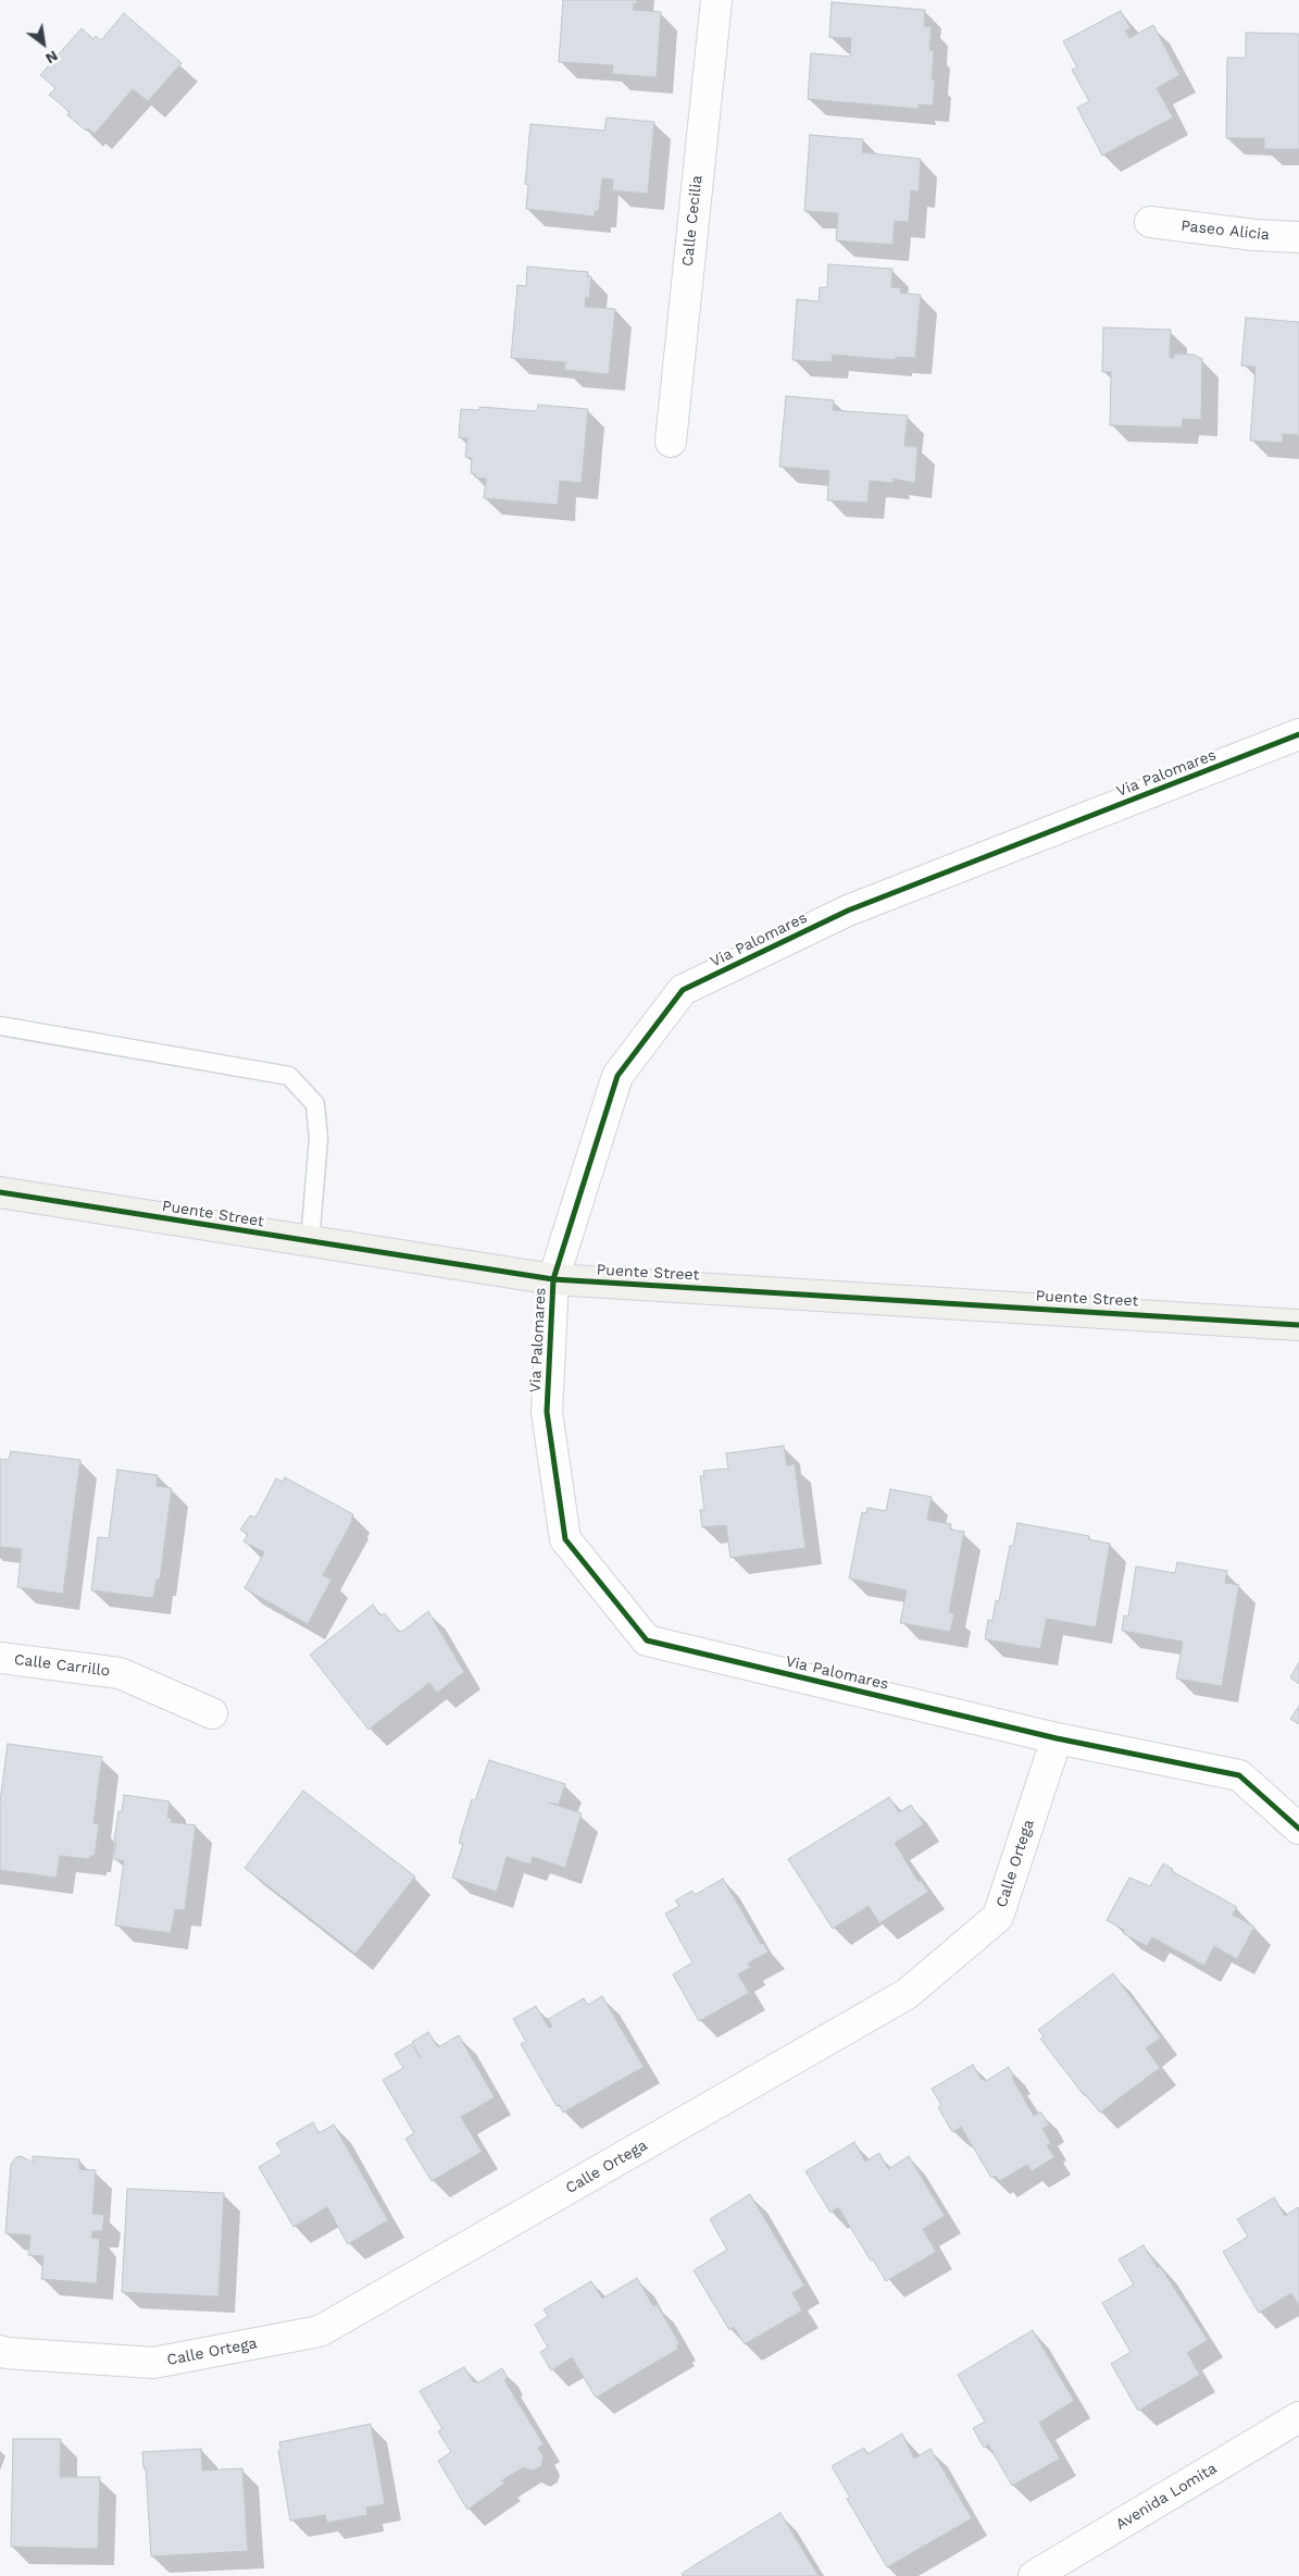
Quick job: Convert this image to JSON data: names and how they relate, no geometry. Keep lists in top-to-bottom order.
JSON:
{
  "streets": {
    "street": [
      "Calle Cecilia",
      "Paseo Alicia",
      "Via Palomares",
      "Puente Street",
      "Calle Carrillo",
      "Calle Ortega",
      "Avenida Lomita"
    ]
  },
  "crossings": [
    ["Via Palomares", "Puente Street"],
    ["Via Palomares", "Calle Ortega"]
  ],
  "north": "bottom right"
}
